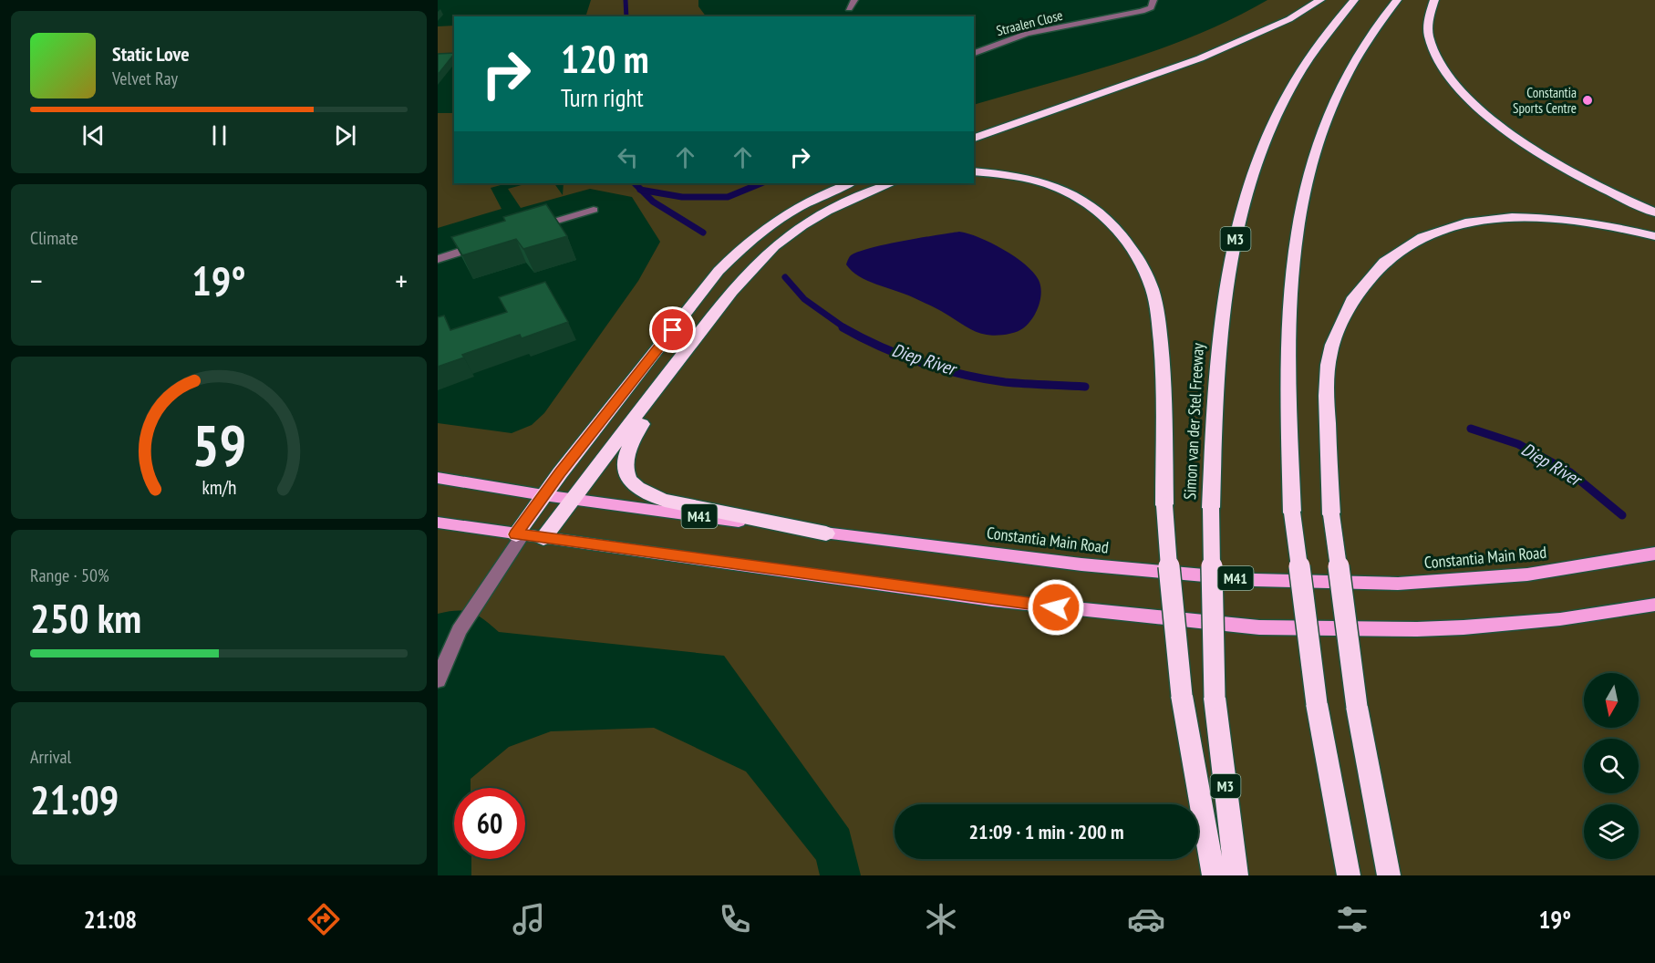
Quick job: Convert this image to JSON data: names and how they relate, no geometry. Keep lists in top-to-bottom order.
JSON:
{
  "streets": {
    "highway": ["M3", "Simon van der Stel Freeway"],
    "main road": ["M41", "Constantia Main Road"],
    "street": ["Straalen Close"]
  },
  "water": ["Diep River"],
  "places": ["Constantia Sports Centre"],
  "north": "bottom",
  "page": {
    "turn": ["120 m", "Turn right"],
    "song": ["Static Love", "Velvet Ray"],
    "tile": [
      "Climate",
      ["Range · 50%", "250 km"],
      ["Arrival", "21:09"]
    ],
    "heat": ["−", "19°", "+"],
    "limit": "60",
    "trip": "21:09 · 1 min · 200 m",
    "tabs": ["21:08", "19°"],
    "gauge": ["59", "km/h"]
  }
}
